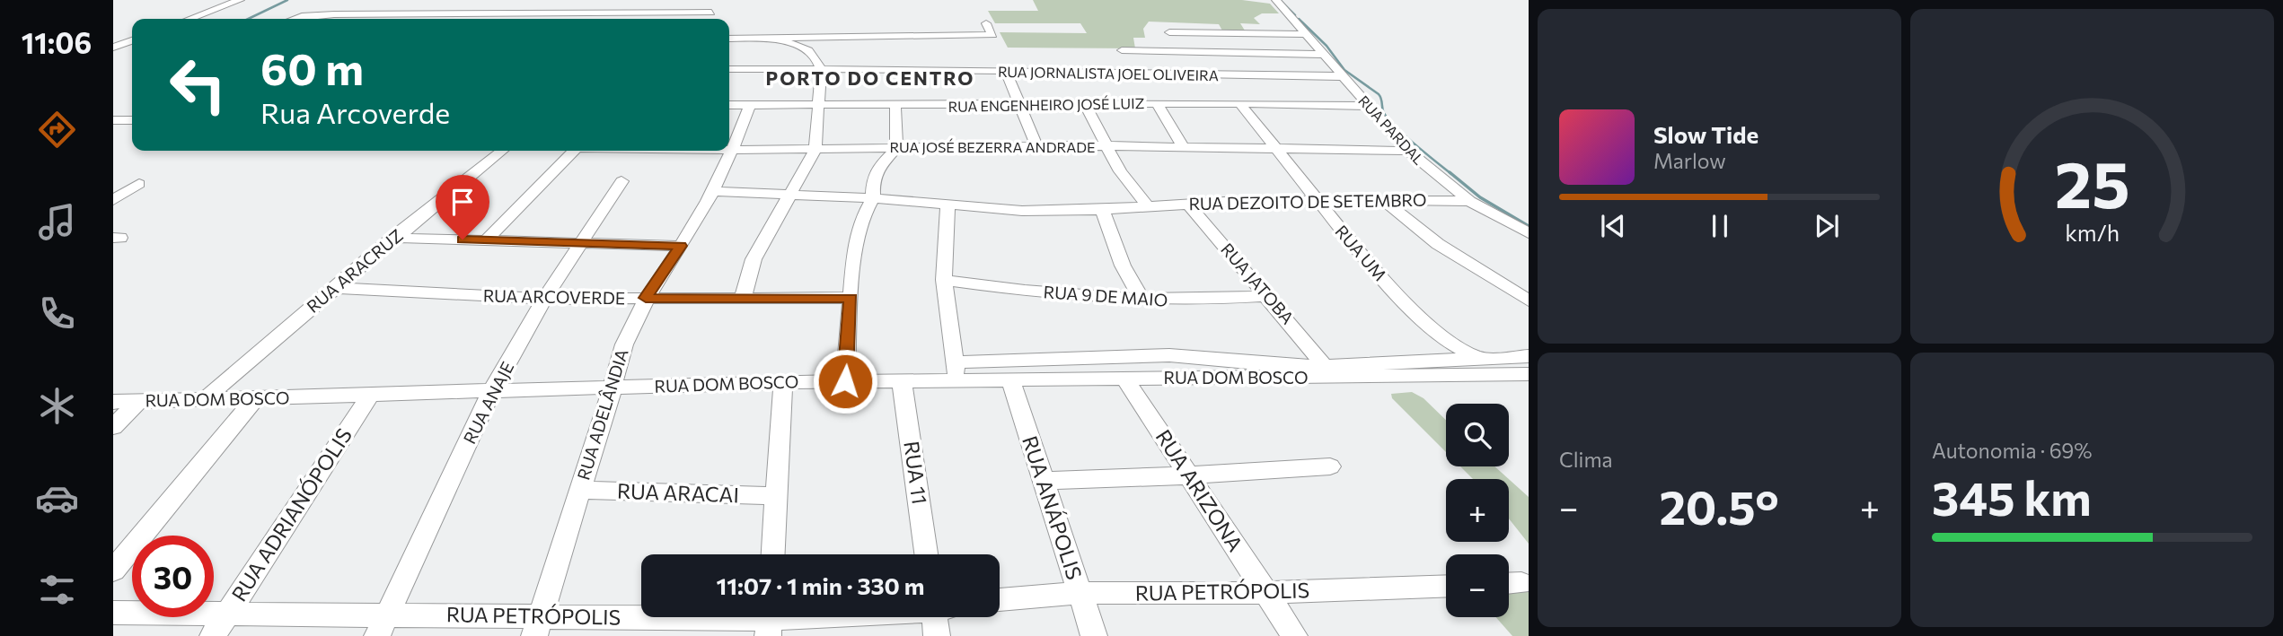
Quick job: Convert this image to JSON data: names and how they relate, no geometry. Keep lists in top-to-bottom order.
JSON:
{
  "streets": {
    "street": [
      "RUA JORNALISTA JOEL OLIVEIRA",
      "RUA ENGENHEIRO JOSÉ LUIZ",
      "RUA PARDAL",
      "RUA JOSÉ BEZERRA ANDRADE",
      "RUA DEZOITO DE SETEMBRO",
      "RUA UM",
      "RUA ARACRUZ",
      "RUA JATOBA",
      "RUA 9 DE MAIO",
      "RUA ARCOVERDE",
      "RUA DOM BOSCO",
      "RUA ANAJE",
      "RUA ADELÂNDIA",
      "RUA 11",
      "RUA ARIZONA",
      "RUA ARACAI",
      "RUA ANÁPOLIS",
      "RUA ADRIANÓPOLIS",
      "RUA PETRÓPOLIS"
    ]
  },
  "crossings": [
    ["RUA JORNALISTA JOEL OLIVEIRA", "RUA PARDAL"],
    ["RUA ENGENHEIRO JOSÉ LUIZ", "RUA PARDAL"],
    ["RUA ENGENHEIRO JOSÉ LUIZ", "RUA UM"],
    ["RUA ENGENHEIRO JOSÉ LUIZ", "RUA ADELÂNDIA"],
    ["RUA PARDAL", "RUA JOSÉ BEZERRA ANDRADE"],
    ["RUA PARDAL", "RUA DEZOITO DE SETEMBRO"],
    ["RUA JOSÉ BEZERRA ANDRADE", "RUA UM"],
    ["RUA JOSÉ BEZERRA ANDRADE", "RUA ADELÂNDIA"],
    ["RUA DEZOITO DE SETEMBRO", "RUA UM"],
    ["RUA DEZOITO DE SETEMBRO", "RUA JATOBA"],
    ["RUA DEZOITO DE SETEMBRO", "RUA ADELÂNDIA"],
    ["RUA UM", "RUA DOM BOSCO"],
    ["RUA ARACRUZ", "RUA ARCOVERDE"],
    ["RUA ARACRUZ", "RUA DOM BOSCO"],
    ["RUA JATOBA", "RUA 9 DE MAIO"],
    ["RUA ARCOVERDE", "RUA ANAJE"],
    ["RUA ARCOVERDE", "RUA ADELÂNDIA"],
    ["RUA DOM BOSCO", "RUA ANAJE"],
    ["RUA DOM BOSCO", "RUA ADELÂNDIA"],
    ["RUA DOM BOSCO", "RUA 11"],
    ["RUA DOM BOSCO", "RUA ARIZONA"],
    ["RUA DOM BOSCO", "RUA ANÁPOLIS"],
    ["RUA DOM BOSCO", "RUA ADRIANÓPOLIS"],
    ["RUA ANAJE", "RUA PETRÓPOLIS"],
    ["RUA ADELÂNDIA", "RUA ARACAI"],
    ["RUA ADELÂNDIA", "RUA PETRÓPOLIS"],
    ["RUA ARIZONA", "RUA PETRÓPOLIS"],
    ["RUA ANÁPOLIS", "RUA PETRÓPOLIS"],
    ["RUA ADRIANÓPOLIS", "RUA PETRÓPOLIS"]
  ],
  "districts": ["PORTO DO CENTRO"],
  "page": {
    "tabs": "11:06",
    "turn": ["60 m", "Rua Arcoverde"],
    "song": ["Slow Tide", "Marlow"],
    "tile": [
      "Clima",
      ["Autonomia · 69%", "345 km"]
    ],
    "map_buttons": ["+", "−"],
    "heat": ["−", "20.5°", "+"],
    "limit": "30",
    "trip": "11:07 · 1 min · 330 m",
    "gauge": ["25", "km/h"]
  }
}
